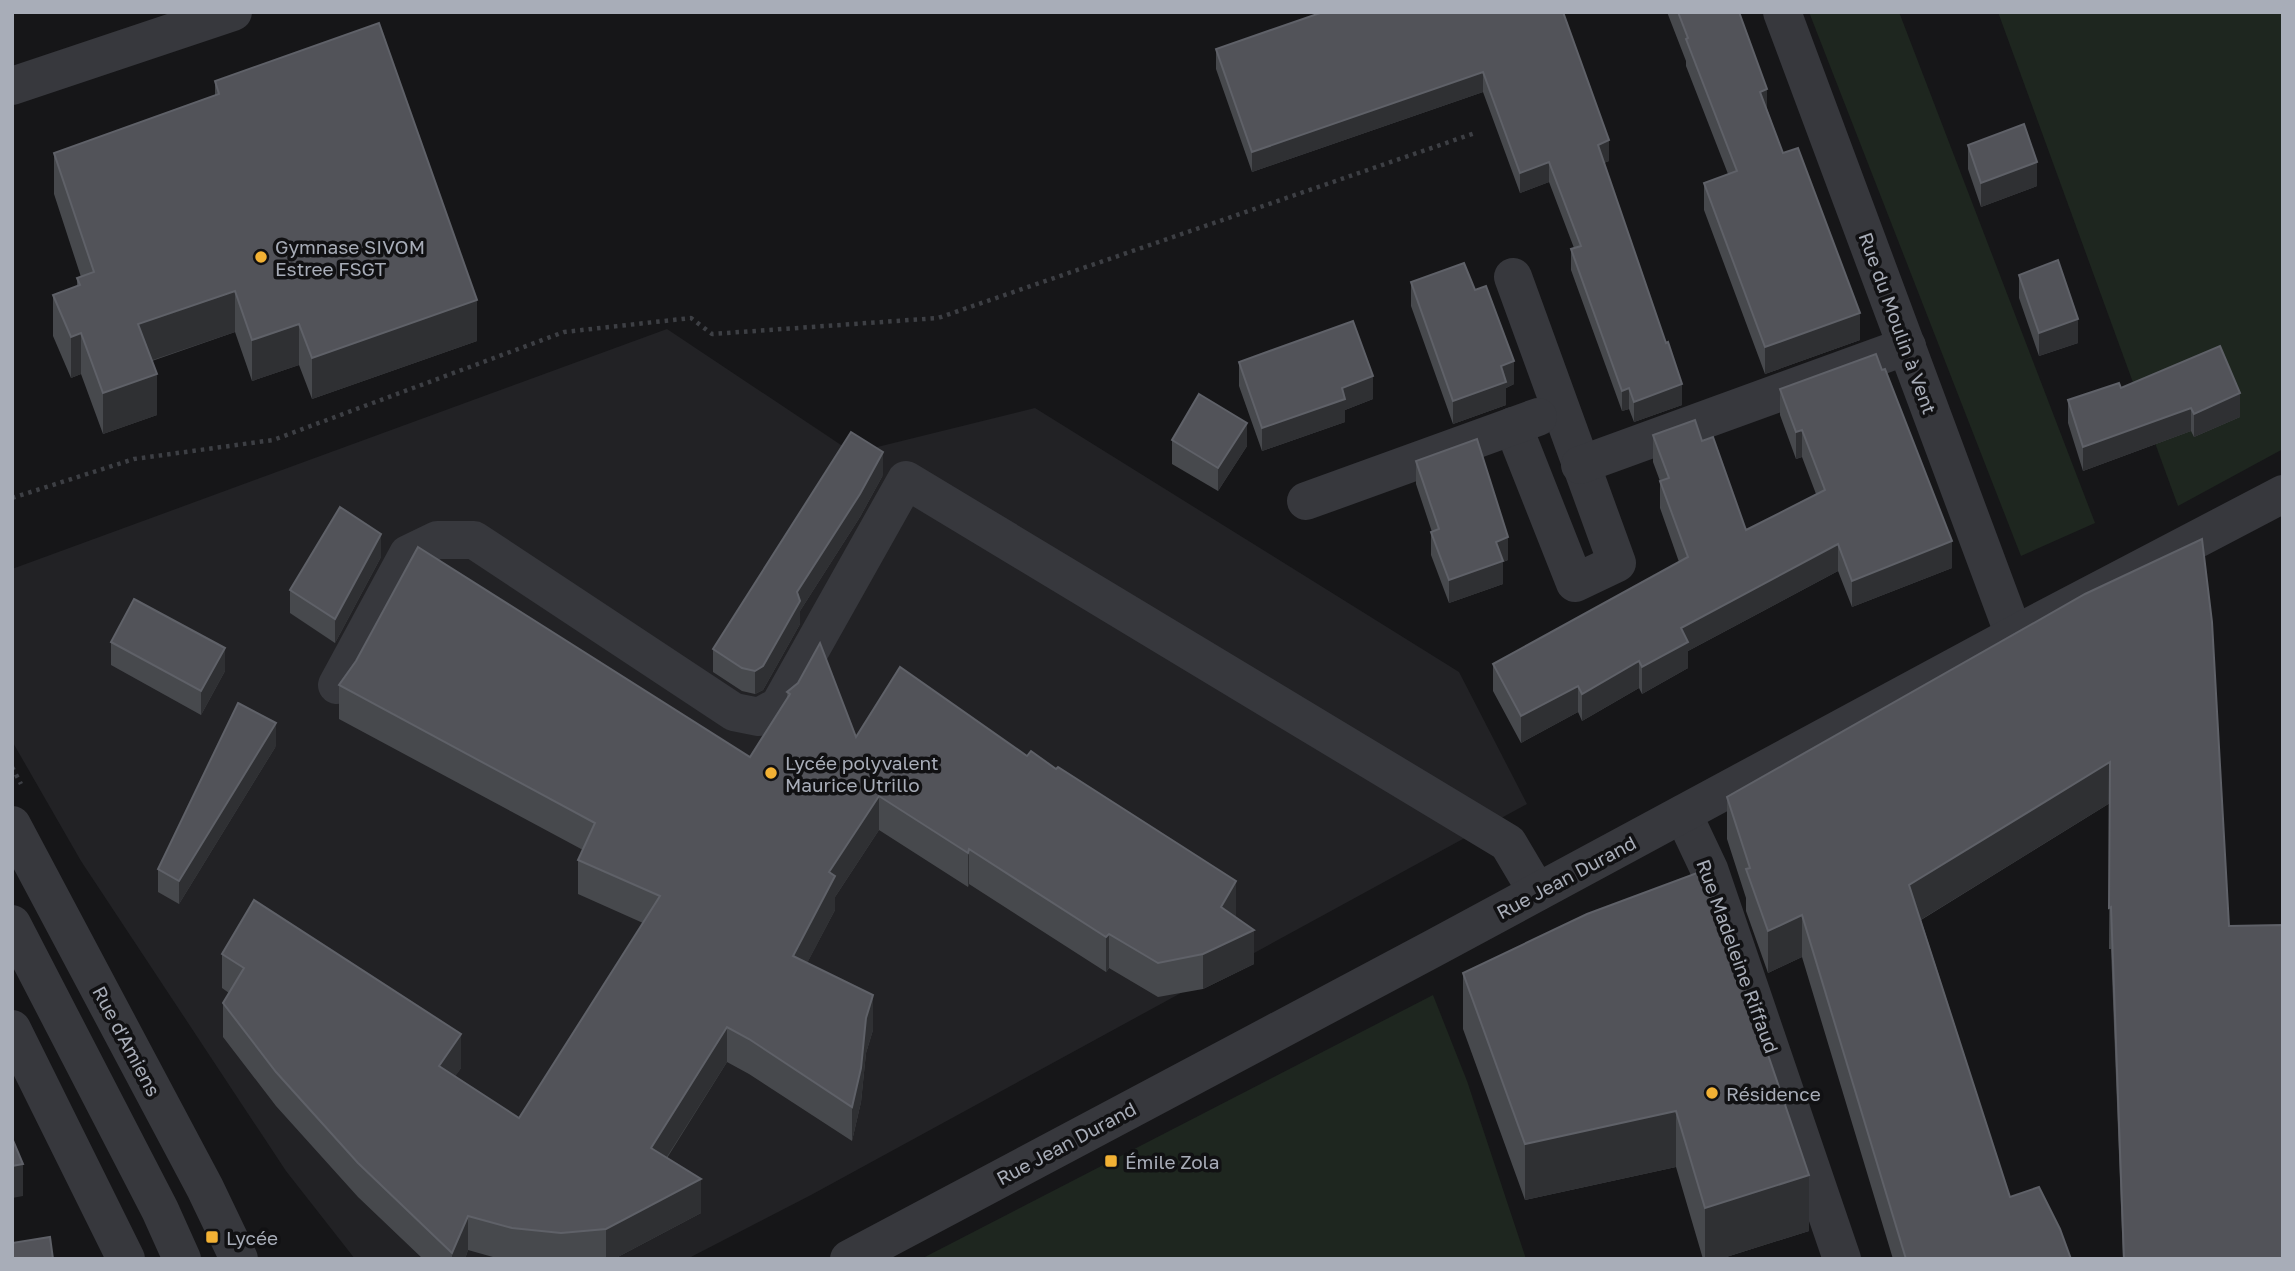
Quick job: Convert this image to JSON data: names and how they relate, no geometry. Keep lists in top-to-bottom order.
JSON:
{
  "streets": {
    "street": [
      "Rue du Moulin à Vent",
      "Rue Jean Durand",
      "Rue Madeleine Riffaud",
      "Rue d'Amiens"
    ]
  },
  "crossings": [
    ["Rue du Moulin à Vent", "Rue Jean Durand"],
    ["Rue Jean Durand", "Rue Madeleine Riffaud"]
  ],
  "places": {
    "other": ["Gymnase SIVOM Estree FSGT", "Lycée polyvalent Maurice Utrillo", "Résidence"],
    "transit": ["Émile Zola", "Lycée"]
  }
}
